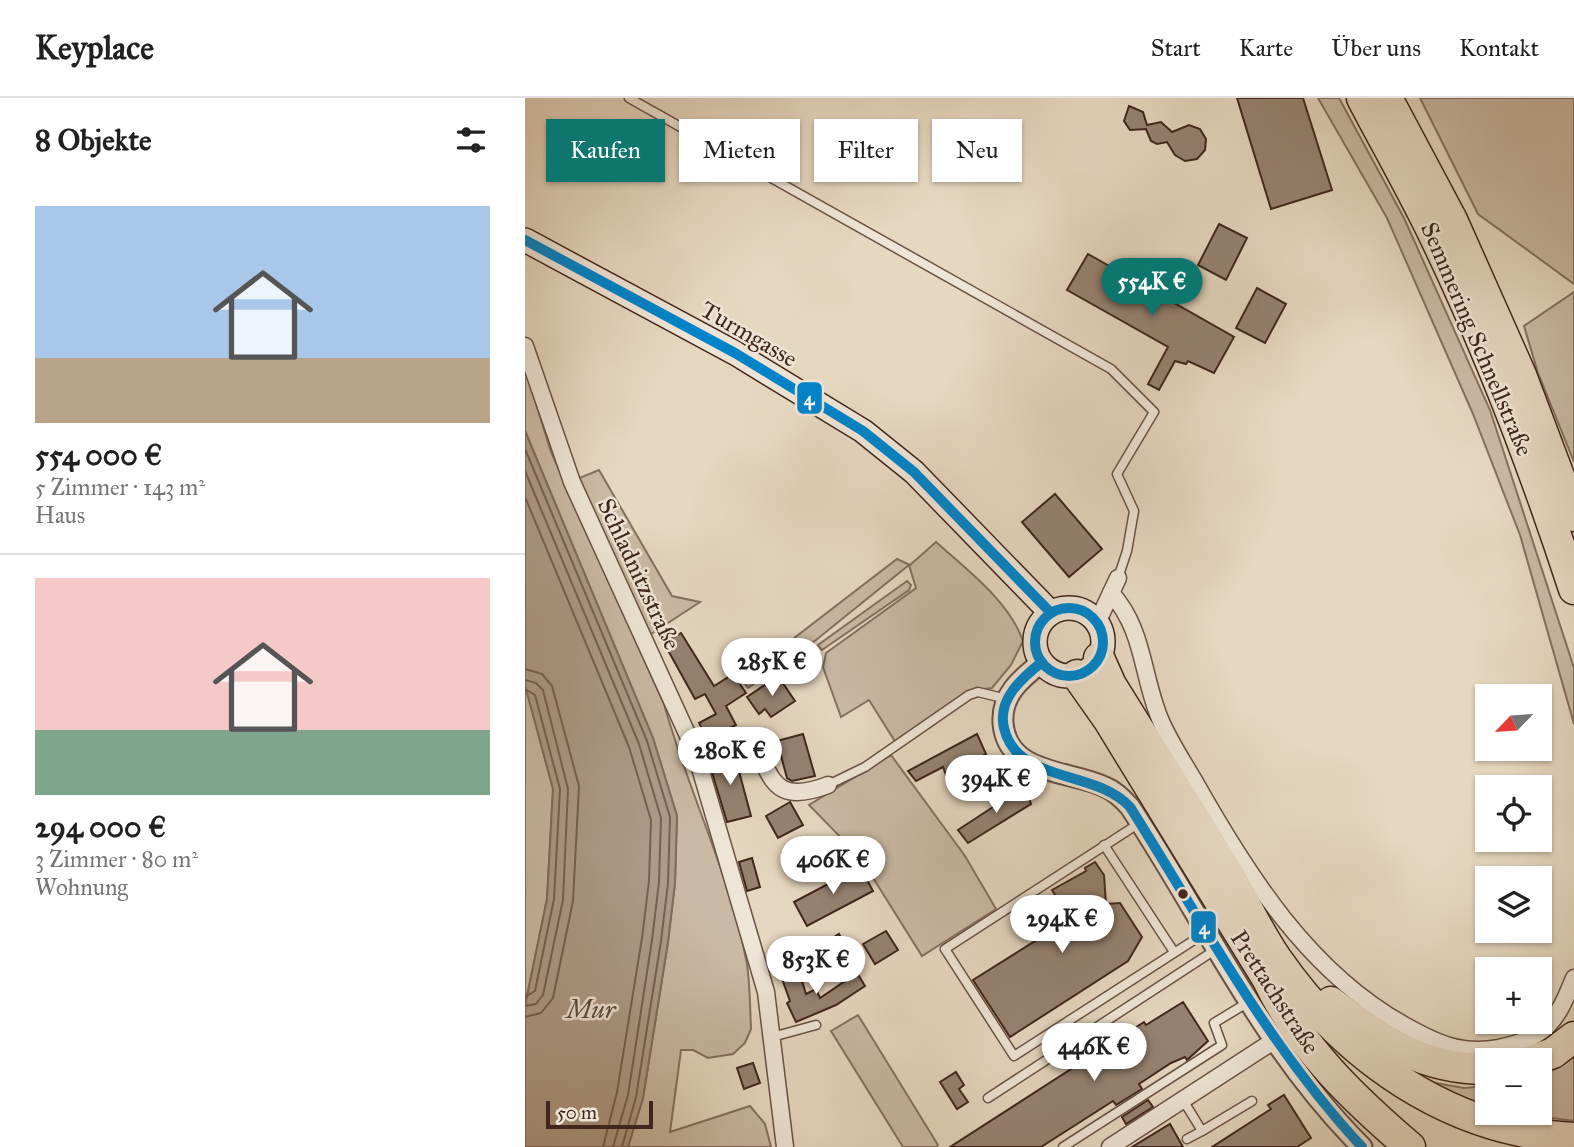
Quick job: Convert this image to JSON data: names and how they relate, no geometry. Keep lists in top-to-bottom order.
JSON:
{
  "streets": {
    "highway": ["Semmering Schnellstraße"],
    "main road": ["Turmgasse"],
    "street": ["Schladnitzstraße", "Prettachstraße"]
  },
  "water": ["Mur"],
  "lines": ["transit line 4"],
  "scale_bar": "50 m",
  "north": "bottom left",
  "page": {
    "header": "Keyplace",
    "nav": [
      "Start",
      "Karte",
      "Über uns",
      "Kontakt"
    ],
    "heading": "8 Objekte",
    "chip": [
      "Kaufen",
      "Mieten",
      "Filter",
      "Neu"
    ],
    "list": [
      {
        "name": "554 000 €",
        "note": "5 Zimmer · 143 m² · Haus"
      },
      {
        "name": "294 000 €",
        "note": "3 Zimmer · 80 m² · Wohnung"
      }
    ],
    "price": [
      "554K €",
      "285K €",
      "280K €",
      "394K €",
      "406K €",
      "294K €",
      "853K €",
      "446K €"
    ],
    "map_buttons": ["+", "−"],
    "scale": "50 m"
  }
}
